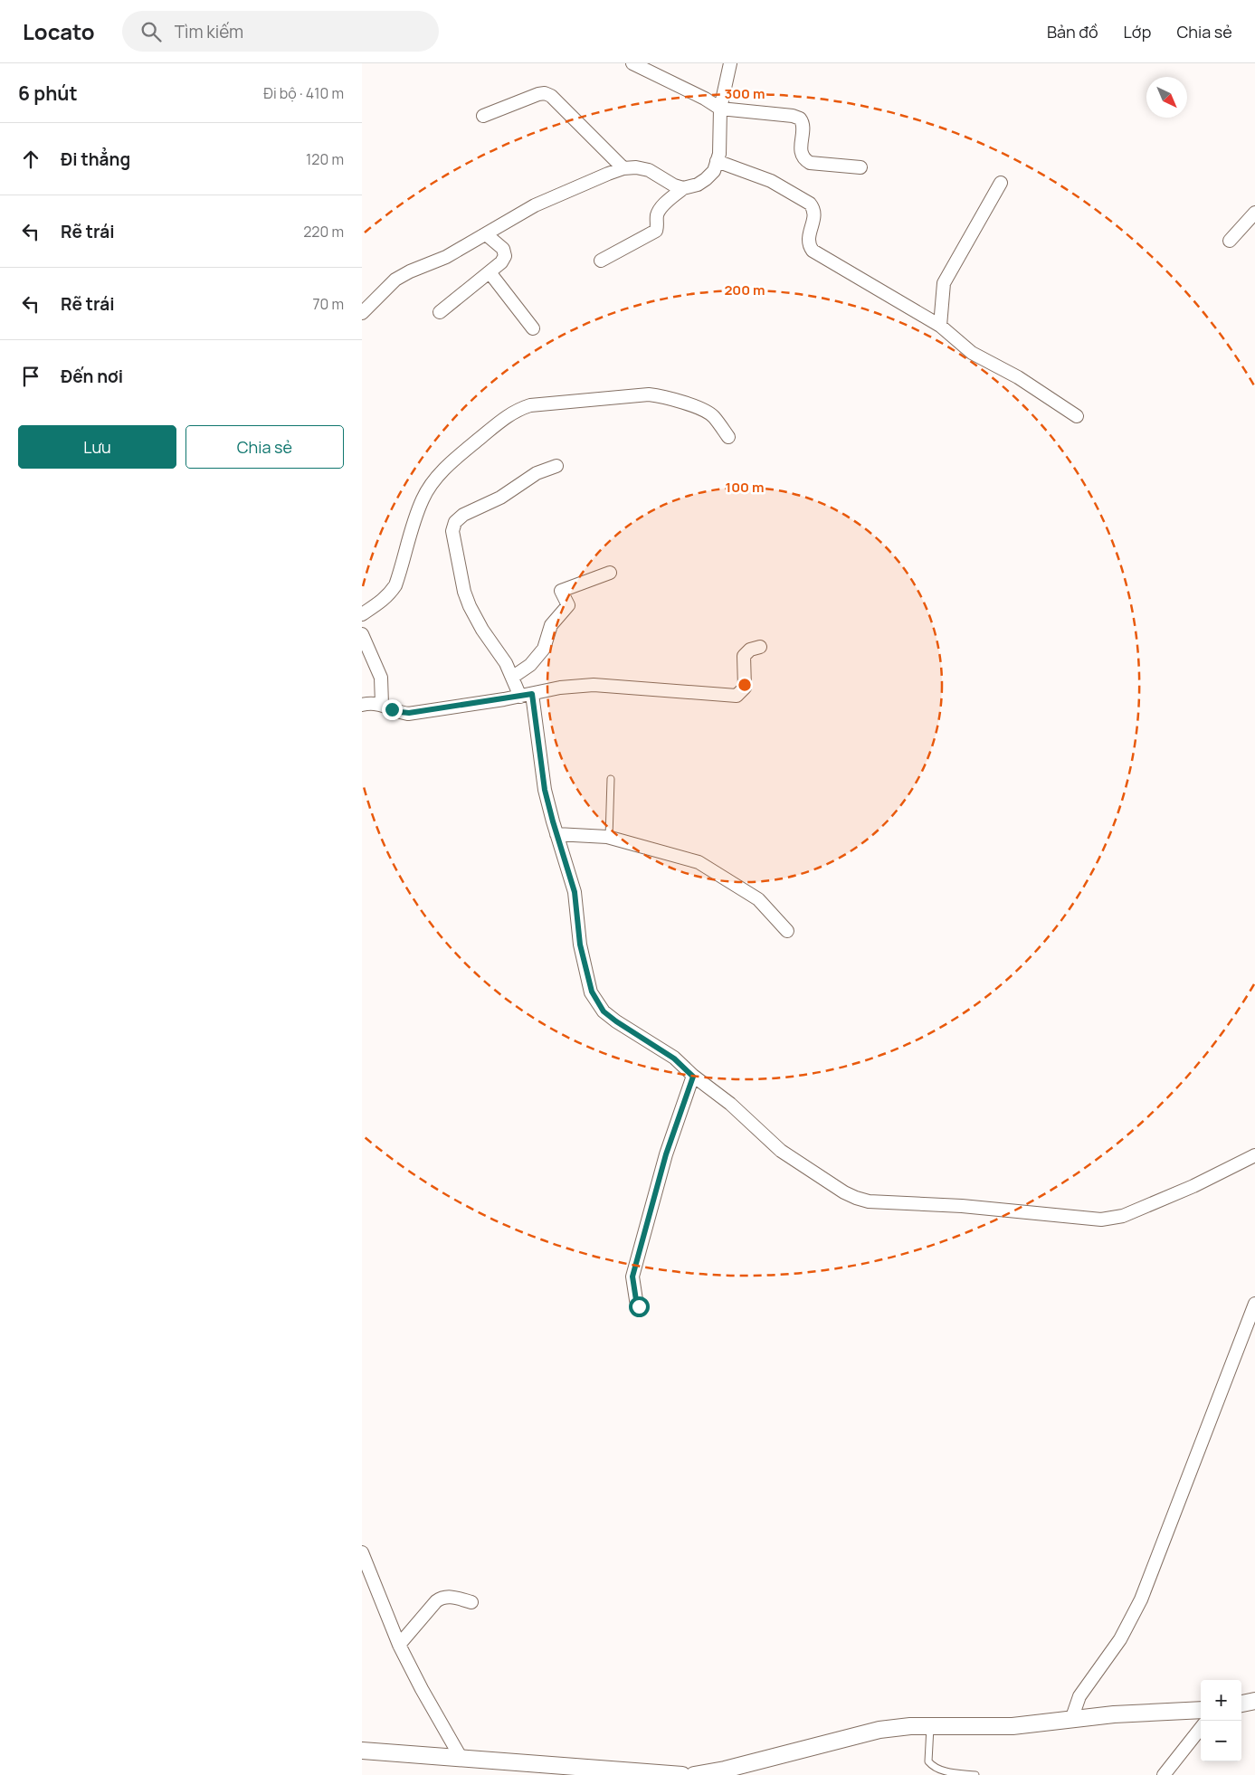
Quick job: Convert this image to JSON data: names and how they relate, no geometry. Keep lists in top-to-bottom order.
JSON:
{
  "north": "bottom right",
  "page": {
    "header": "Locato",
    "search": "Tìm kiếm",
    "nav": ["Bản đồ", "Lớp", "Chia sẻ"],
    "heading": ["6 phút", "Đi bộ · 410 m"],
    "list": [
      ["Đi thẳng", "120 m"],
      ["Rẽ trái", "220 m"],
      ["Rẽ trái", "70 m"],
      "Đến nơi"
    ],
    "buttons": ["Lưu", "Chia sẻ"],
    "map_buttons": ["+", "−"]
  },
  "rings": ["300 m", "200 m", "100 m"]
}
